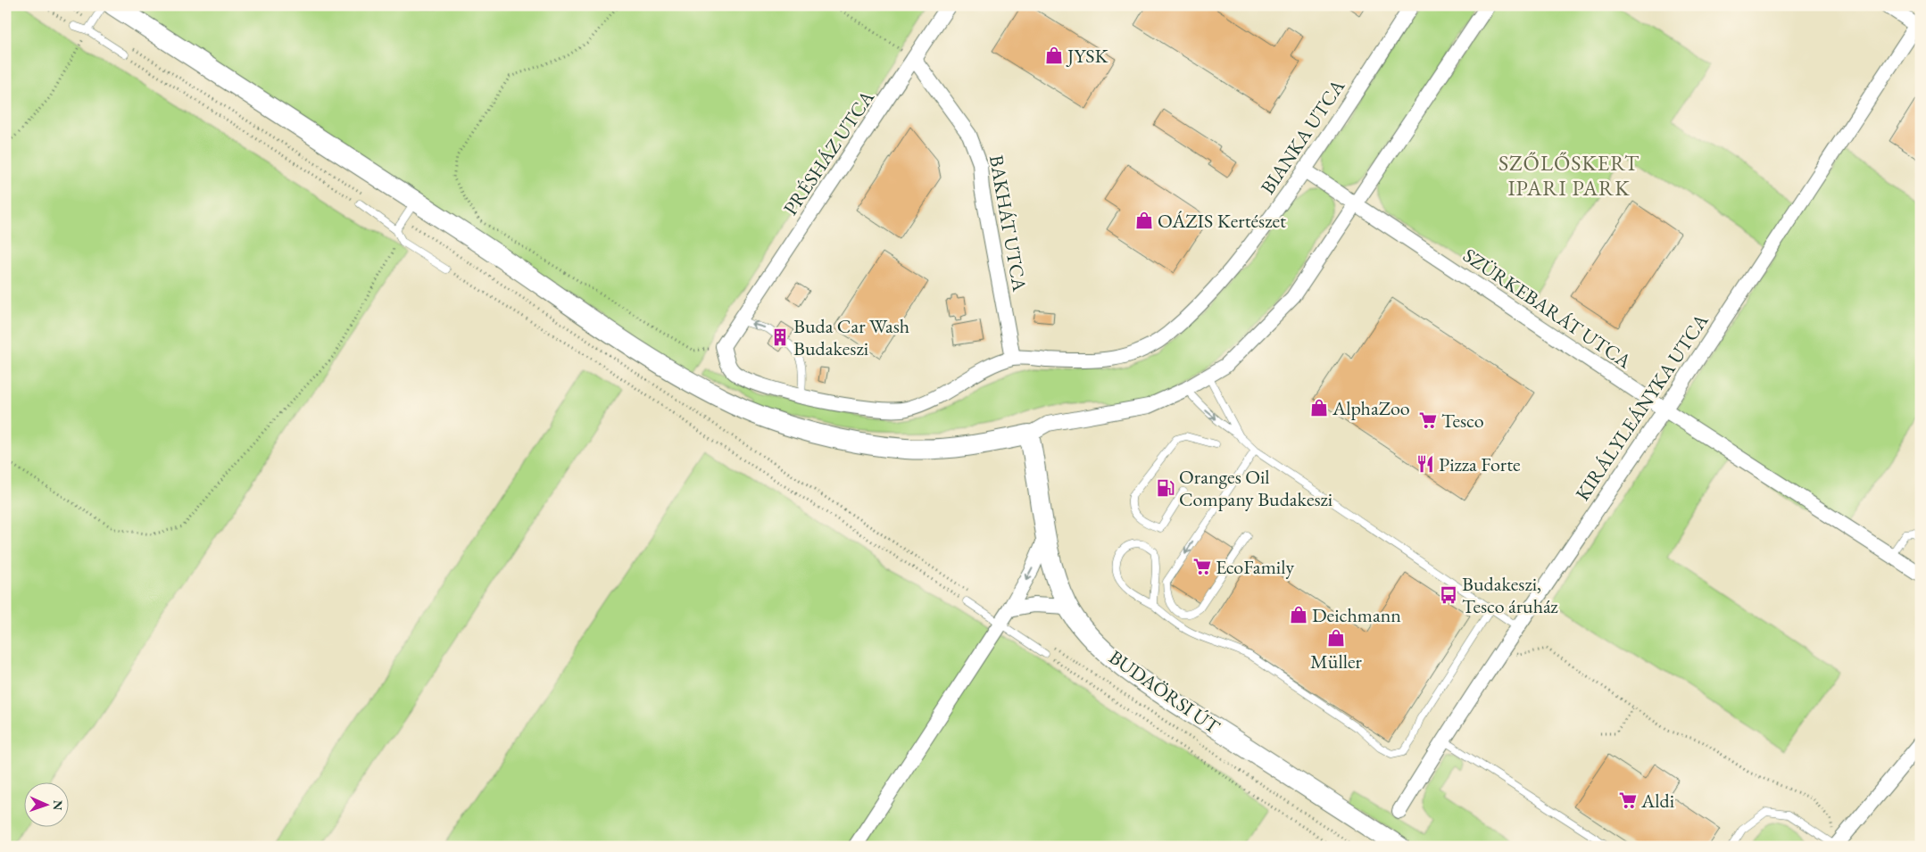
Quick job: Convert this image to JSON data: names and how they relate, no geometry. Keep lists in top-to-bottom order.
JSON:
{
  "streets": {
    "main road": ["BUDAÖRSI ÚT"],
    "street": [
      "BIANKA UTCA",
      "PRÉSHÁZ UTCA",
      "BAKHÁT UTCA",
      "SZÜRKEBARÁT UTCA",
      "KIRÁLYLEÁNYKA UTCA"
    ]
  },
  "crossings": [
    ["BIANKA UTCA", "BAKHÁT UTCA"],
    ["BIANKA UTCA", "SZÜRKEBARÁT UTCA"],
    ["PRÉSHÁZ UTCA", "BAKHÁT UTCA"],
    ["SZÜRKEBARÁT UTCA", "KIRÁLYLEÁNYKA UTCA"]
  ],
  "districts": ["SZŐLŐSKERT IPARI PARK"],
  "places": {
    "shop": [
      "JYSK",
      "OÁZIS Kertészet",
      "AlphaZoo",
      "Deichmann",
      "Müller"
    ],
    "building": ["Buda Car Wash Budakeszi"],
    "supermarket": ["Tesco", "EcoFamily", "Aldi"],
    "restaurant": ["Pizza Forte"],
    "fuel station": ["Oranges Oil Company Budakeszi"],
    "bus stop": ["Budakeszi, Tesco áruház"]
  },
  "north": "right"
}
